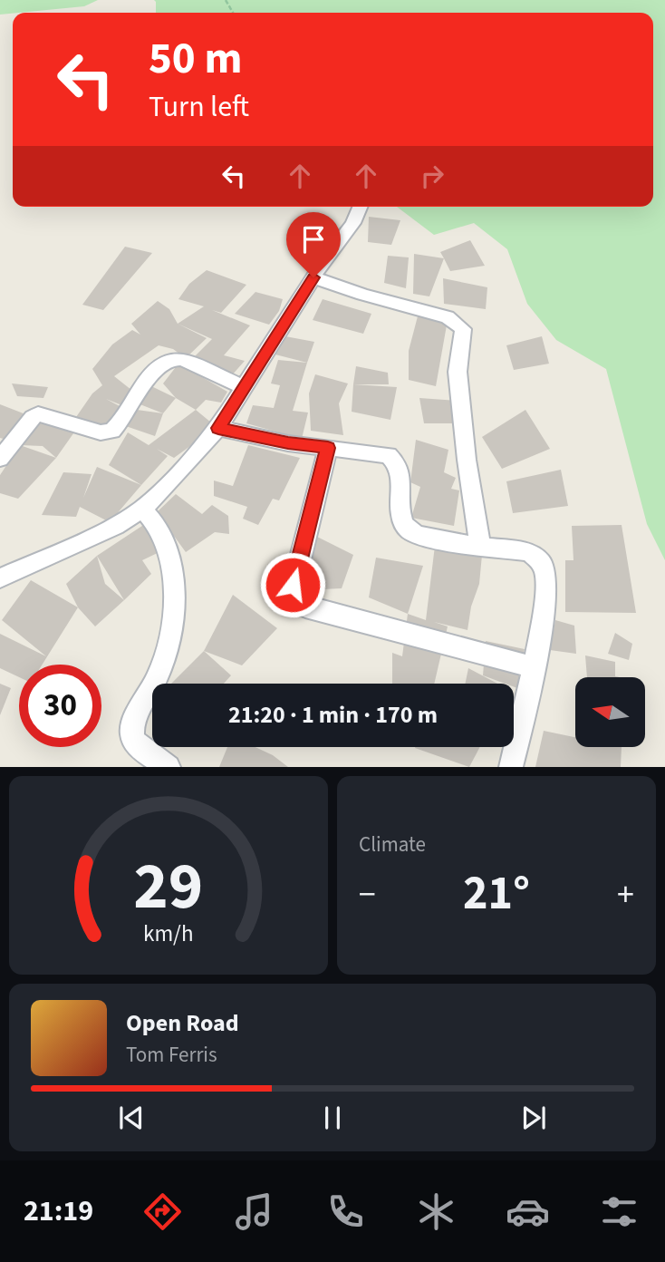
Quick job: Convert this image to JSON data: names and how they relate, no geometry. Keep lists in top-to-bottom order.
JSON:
{
  "north": "left",
  "page": {
    "turn": ["50 m", "Turn left"],
    "limit": "30",
    "trip": "21:20 · 1 min · 170 m",
    "tile": "Climate",
    "heat": ["−", "21°", "+"],
    "song": ["Open Road", "Tom Ferris"],
    "tabs": "21:19",
    "gauge": ["29", "km/h"]
  }
}
